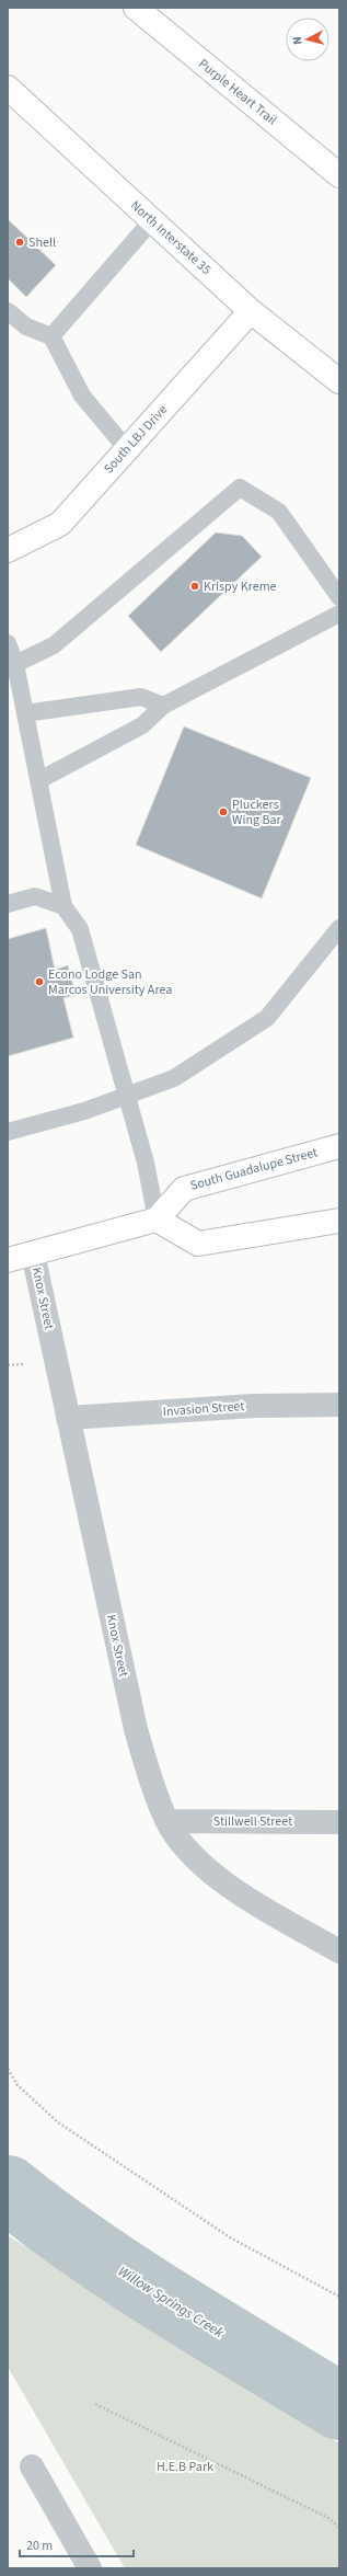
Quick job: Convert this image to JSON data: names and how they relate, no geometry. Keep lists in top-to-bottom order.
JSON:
{
  "streets": {
    "main road": [
      "Purple Heart Trail",
      "North Interstate 35",
      "South LBJ Drive",
      "South Guadalupe Street"
    ],
    "street": ["Knox Street", "Invasion Street", "Stillwell Street"]
  },
  "crossings": [
    ["North Interstate 35", "South LBJ Drive"],
    ["Knox Street", "Invasion Street"],
    ["Knox Street", "Stillwell Street"]
  ],
  "water": ["Willow Springs Creek"],
  "parks": ["H.E.B Park"],
  "places": [
    "Shell",
    "Krispy Kreme",
    "Pluckers Wing Bar",
    "Econo Lodge San Marcos University Area"
  ],
  "scale_bar": "20 m",
  "north": "left"
}
